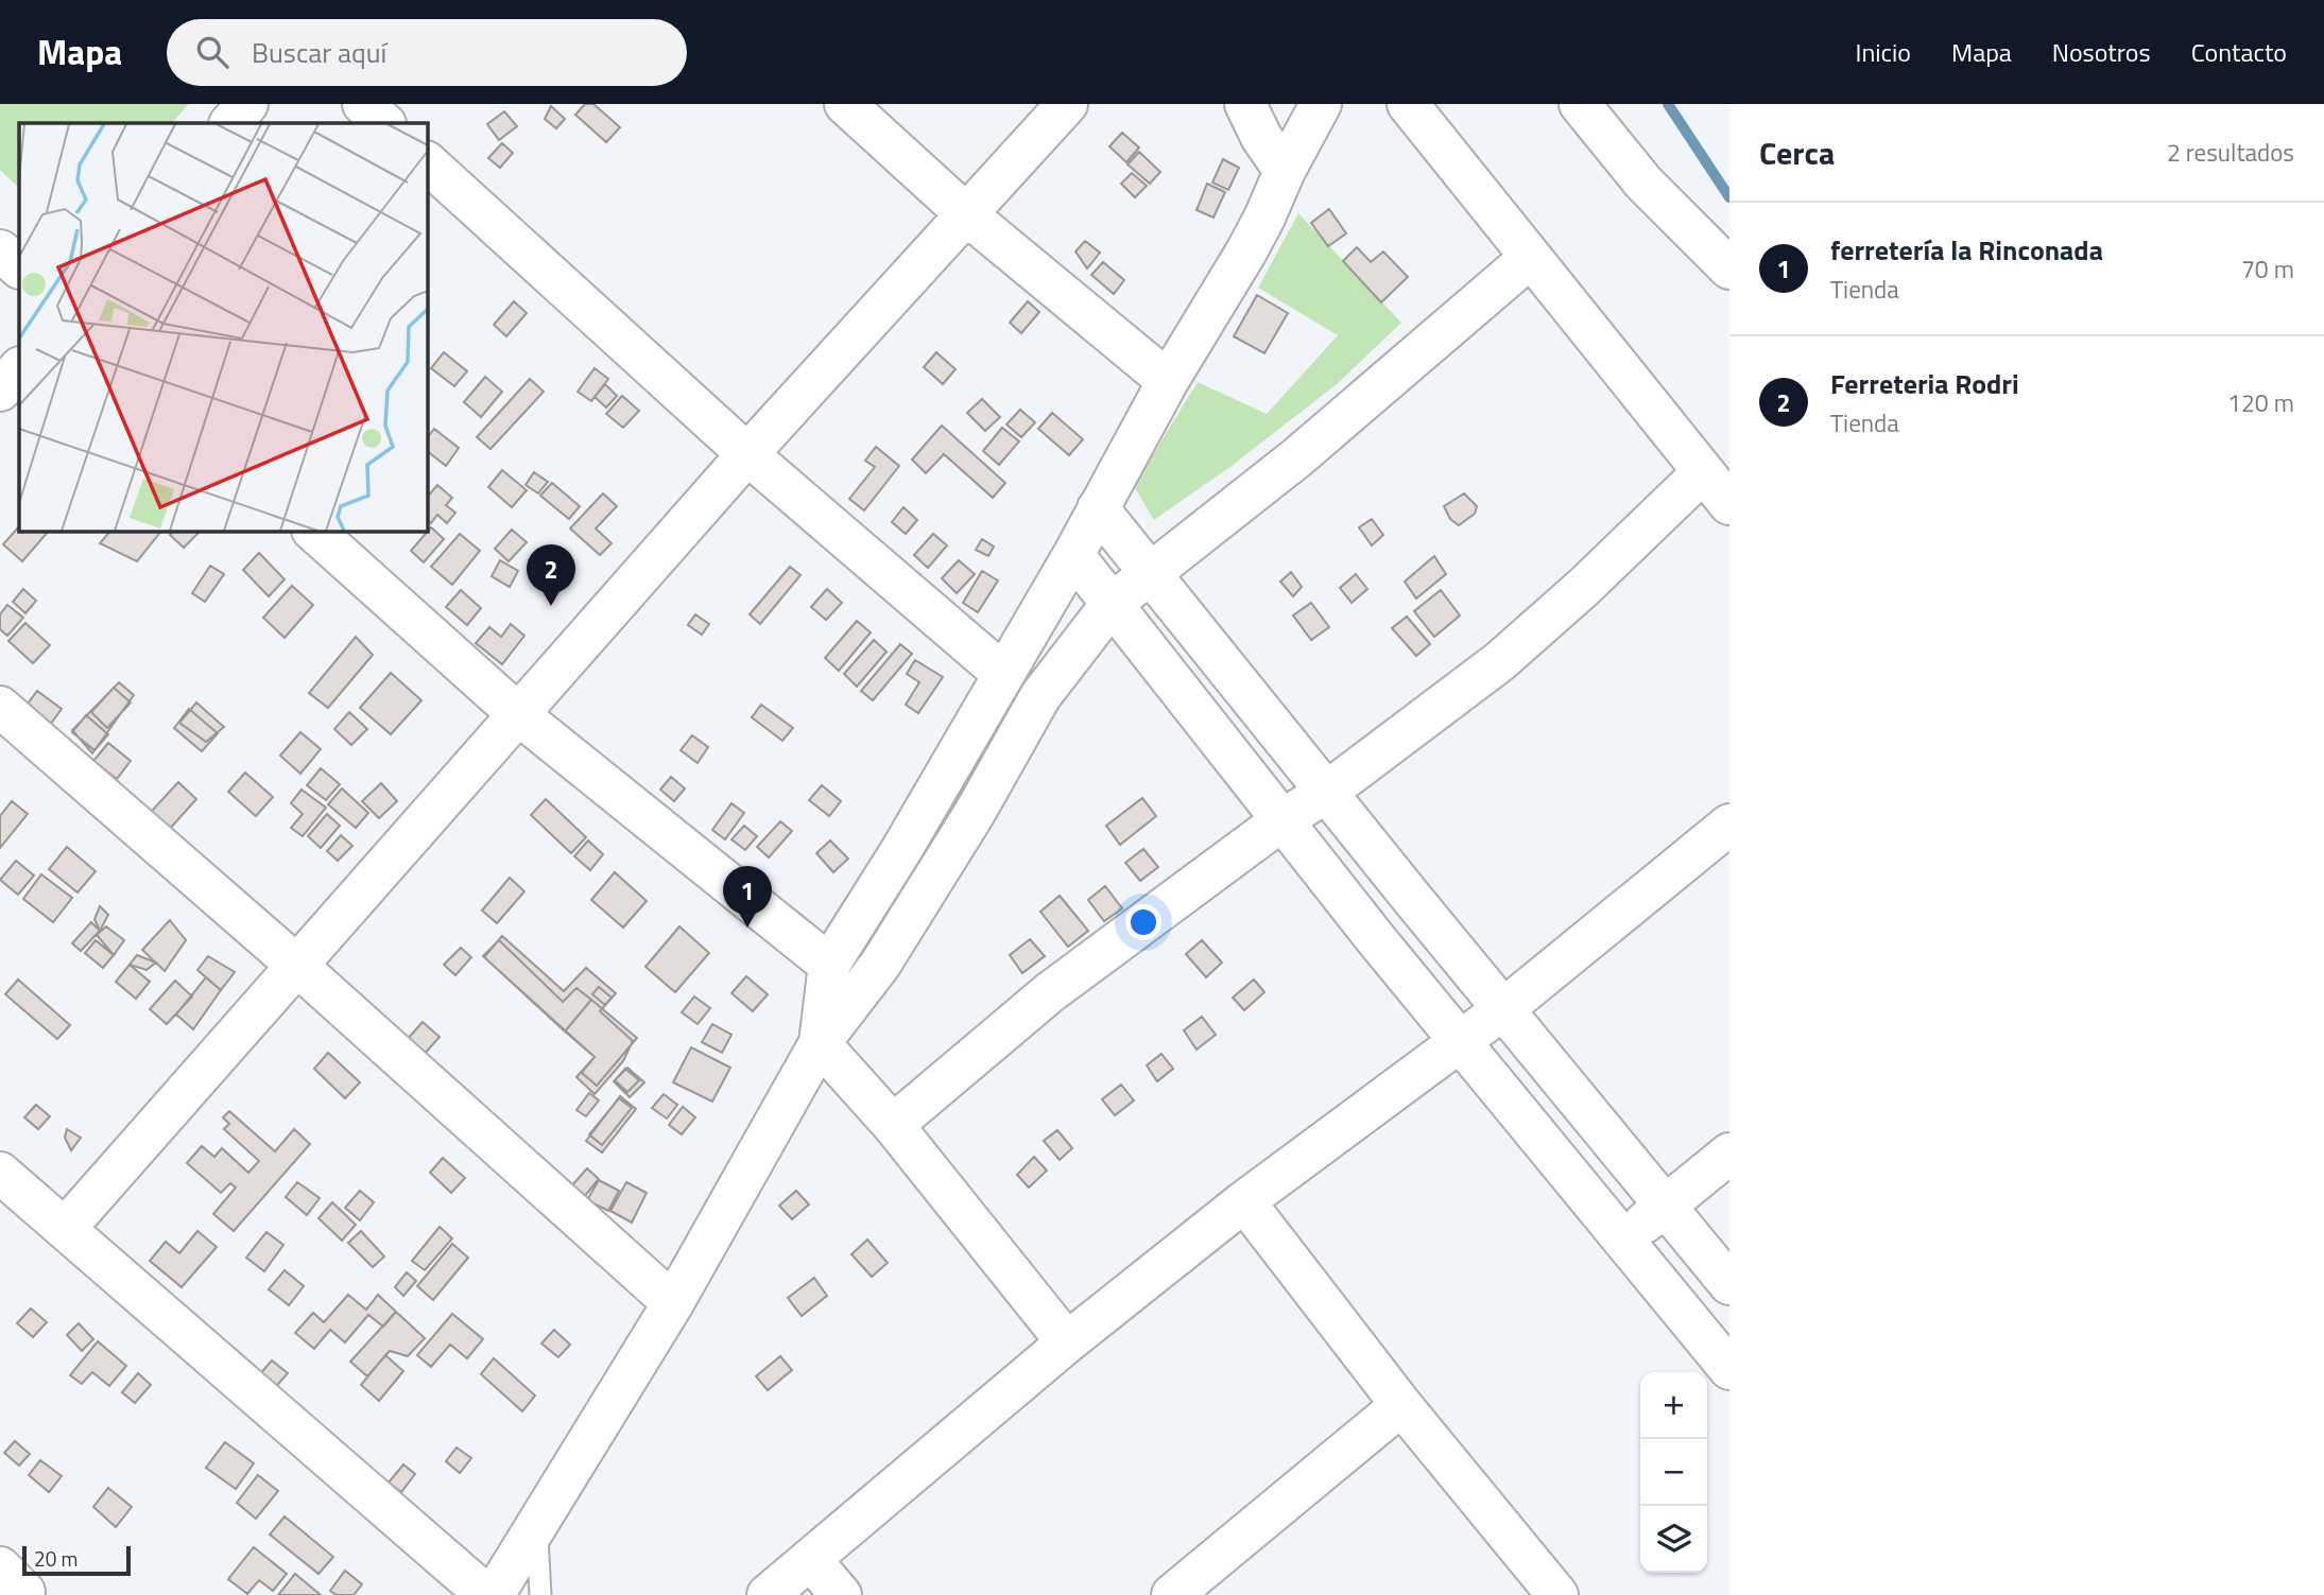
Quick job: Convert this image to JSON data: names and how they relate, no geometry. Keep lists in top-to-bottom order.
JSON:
{
  "scale_bar": "20 m",
  "page": {
    "header": "Mapa",
    "search": "Buscar aquí",
    "nav": [
      "Inicio",
      "Mapa",
      "Nosotros",
      "Contacto"
    ],
    "heading": ["Cerca", "2 resultados"],
    "list": [
      {
        "mark": "1",
        "name": "ferretería la Rinconada",
        "note": "Tienda",
        "value": "70 m"
      },
      {
        "mark": "2",
        "name": "Ferreteria Rodri",
        "note": "Tienda",
        "value": "120 m"
      }
    ],
    "pins": ["2", "1"],
    "map_buttons": ["+", "−"],
    "scale": "20 m"
  }
}
